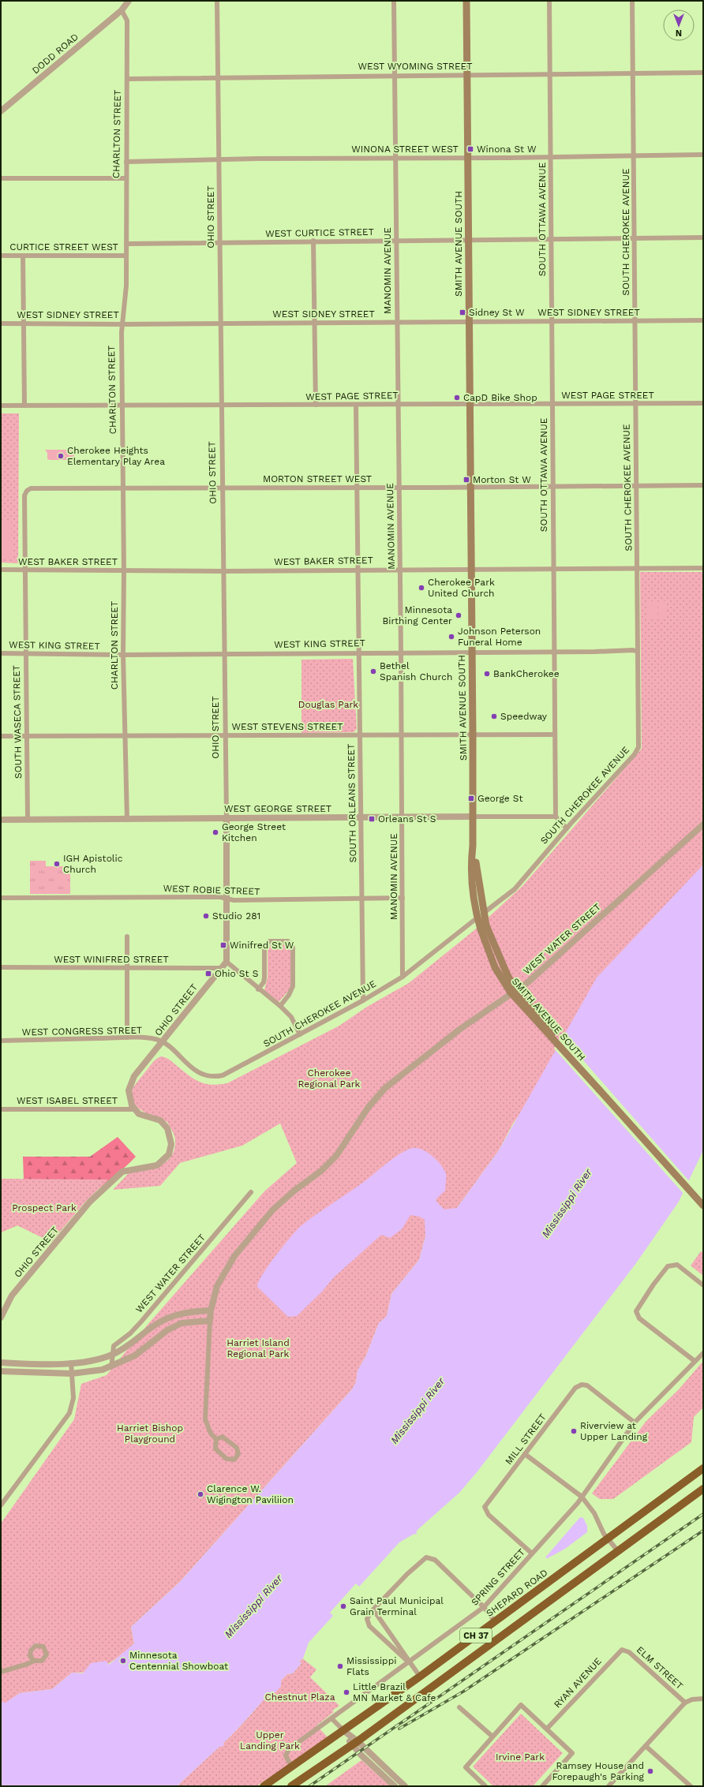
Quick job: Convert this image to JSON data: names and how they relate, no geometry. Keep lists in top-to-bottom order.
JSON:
{
  "streets": {
    "highway": ["SHEPARD ROAD", "CH 37"],
    "main road": ["SMITH AVENUE SOUTH"],
    "street": [
      "DODD ROAD",
      "WEST WYOMING STREET",
      "CHARLTON STREET",
      "WINONA STREET WEST",
      "OHIO STREET",
      "SOUTH OTTAWA AVENUE",
      "SOUTH CHEROKEE AVENUE",
      "WEST CURTICE STREET",
      "CURTICE STREET WEST",
      "MANOMIN AVENUE",
      "WEST SIDNEY STREET",
      "WEST PAGE STREET",
      "MORTON STREET WEST",
      "WEST BAKER STREET",
      "WEST KING STREET",
      "SOUTH WASECA STREET",
      "WEST STEVENS STREET",
      "SOUTH ORLEANS STREET",
      "WEST GEORGE STREET",
      "WEST ROBIE STREET",
      "WEST WATER STREET",
      "WEST WINIFRED STREET",
      "WEST CONGRESS STREET",
      "WEST ISABEL STREET",
      "MILL STREET",
      "SPRING STREET",
      "ELM STREET",
      "RYAN AVENUE"
    ]
  },
  "crossings": [
    ["DODD ROAD", "CHARLTON STREET"],
    ["WEST WYOMING STREET", "CHARLTON STREET"],
    ["WEST WYOMING STREET", "OHIO STREET"],
    ["WEST WYOMING STREET", "SOUTH OTTAWA AVENUE"],
    ["WEST WYOMING STREET", "SOUTH CHEROKEE AVENUE"],
    ["WEST WYOMING STREET", "SMITH AVENUE SOUTH"],
    ["WEST WYOMING STREET", "MANOMIN AVENUE"],
    ["CHARLTON STREET", "WINONA STREET WEST"],
    ["CHARLTON STREET", "WEST CURTICE STREET"],
    ["CHARLTON STREET", "CURTICE STREET WEST"],
    ["CHARLTON STREET", "WEST SIDNEY STREET"],
    ["CHARLTON STREET", "WEST PAGE STREET"],
    ["CHARLTON STREET", "MORTON STREET WEST"],
    ["CHARLTON STREET", "WEST BAKER STREET"],
    ["CHARLTON STREET", "WEST KING STREET"],
    ["CHARLTON STREET", "WEST STEVENS STREET"],
    ["CHARLTON STREET", "WEST GEORGE STREET"],
    ["WINONA STREET WEST", "OHIO STREET"],
    ["WINONA STREET WEST", "SOUTH OTTAWA AVENUE"],
    ["WINONA STREET WEST", "SOUTH CHEROKEE AVENUE"],
    ["WINONA STREET WEST", "SMITH AVENUE SOUTH"],
    ["WINONA STREET WEST", "MANOMIN AVENUE"],
    ["OHIO STREET", "SOUTH CHEROKEE AVENUE"],
    ["OHIO STREET", "WEST CURTICE STREET"],
    ["OHIO STREET", "WEST SIDNEY STREET"],
    ["OHIO STREET", "WEST PAGE STREET"],
    ["OHIO STREET", "MORTON STREET WEST"],
    ["OHIO STREET", "WEST BAKER STREET"],
    ["OHIO STREET", "WEST KING STREET"],
    ["OHIO STREET", "WEST STEVENS STREET"],
    ["OHIO STREET", "WEST GEORGE STREET"],
    ["OHIO STREET", "WEST ROBIE STREET"],
    ["OHIO STREET", "WEST WINIFRED STREET"],
    ["OHIO STREET", "WEST CONGRESS STREET"],
    ["OHIO STREET", "WEST ISABEL STREET"],
    ["SOUTH OTTAWA AVENUE", "WEST CURTICE STREET"],
    ["SOUTH OTTAWA AVENUE", "WEST SIDNEY STREET"],
    ["SOUTH OTTAWA AVENUE", "WEST PAGE STREET"],
    ["SOUTH OTTAWA AVENUE", "MORTON STREET WEST"],
    ["SOUTH OTTAWA AVENUE", "WEST BAKER STREET"],
    ["SOUTH OTTAWA AVENUE", "WEST KING STREET"],
    ["SOUTH OTTAWA AVENUE", "WEST STEVENS STREET"],
    ["SOUTH OTTAWA AVENUE", "WEST GEORGE STREET"],
    ["SOUTH CHEROKEE AVENUE", "WEST CURTICE STREET"],
    ["SOUTH CHEROKEE AVENUE", "SMITH AVENUE SOUTH"],
    ["SOUTH CHEROKEE AVENUE", "MANOMIN AVENUE"],
    ["SOUTH CHEROKEE AVENUE", "WEST SIDNEY STREET"],
    ["SOUTH CHEROKEE AVENUE", "WEST PAGE STREET"],
    ["SOUTH CHEROKEE AVENUE", "MORTON STREET WEST"],
    ["SOUTH CHEROKEE AVENUE", "WEST BAKER STREET"],
    ["SOUTH CHEROKEE AVENUE", "WEST KING STREET"],
    ["SOUTH CHEROKEE AVENUE", "SOUTH ORLEANS STREET"],
    ["SOUTH CHEROKEE AVENUE", "WEST CONGRESS STREET"],
    ["WEST CURTICE STREET", "SMITH AVENUE SOUTH"],
    ["WEST CURTICE STREET", "MANOMIN AVENUE"],
    ["SMITH AVENUE SOUTH", "WEST SIDNEY STREET"],
    ["SMITH AVENUE SOUTH", "WEST PAGE STREET"],
    ["SMITH AVENUE SOUTH", "MORTON STREET WEST"],
    ["SMITH AVENUE SOUTH", "WEST BAKER STREET"],
    ["SMITH AVENUE SOUTH", "WEST KING STREET"],
    ["SMITH AVENUE SOUTH", "WEST STEVENS STREET"],
    ["SMITH AVENUE SOUTH", "WEST GEORGE STREET"],
    ["MANOMIN AVENUE", "WEST SIDNEY STREET"],
    ["MANOMIN AVENUE", "WEST PAGE STREET"],
    ["MANOMIN AVENUE", "MORTON STREET WEST"],
    ["MANOMIN AVENUE", "WEST BAKER STREET"],
    ["MANOMIN AVENUE", "WEST KING STREET"],
    ["MANOMIN AVENUE", "WEST STEVENS STREET"],
    ["MANOMIN AVENUE", "WEST GEORGE STREET"],
    ["MANOMIN AVENUE", "WEST ROBIE STREET"],
    ["WEST PAGE STREET", "SOUTH ORLEANS STREET"],
    ["MORTON STREET WEST", "SOUTH WASECA STREET"],
    ["MORTON STREET WEST", "SOUTH ORLEANS STREET"],
    ["WEST BAKER STREET", "SOUTH WASECA STREET"],
    ["WEST BAKER STREET", "SOUTH ORLEANS STREET"],
    ["WEST KING STREET", "SOUTH WASECA STREET"],
    ["WEST KING STREET", "SOUTH ORLEANS STREET"],
    ["SOUTH WASECA STREET", "WEST STEVENS STREET"],
    ["SOUTH WASECA STREET", "WEST GEORGE STREET"],
    ["WEST STEVENS STREET", "SOUTH ORLEANS STREET"],
    ["SOUTH ORLEANS STREET", "WEST GEORGE STREET"],
    ["SOUTH ORLEANS STREET", "WEST ROBIE STREET"],
    ["MILL STREET", "SPRING STREET"],
    ["SPRING STREET", "SHEPARD ROAD"],
    ["ELM STREET", "RYAN AVENUE"]
  ],
  "water": ["Mississippi River"],
  "parks": [
    "Douglas Park",
    "Cherokee Regional Park",
    "Prospect Park",
    "Harriet Island Regional Park",
    "Harriet Bishop Playground",
    "Chestnut Plaza",
    "Upper Landing Park",
    "Irvine Park"
  ],
  "places": {
    "transit": [
      "Winona St W",
      "Sidney St W",
      "Morton St W",
      "George St",
      "Orleans St S",
      "Winifred St W",
      "Ohio St S"
    ],
    "other": [
      "CapD Bike Shop",
      "Cherokee Heights Elementary Play Area",
      "Cherokee Park United Church",
      "Minnesota Birthing Center",
      "Johnson Peterson Funeral Home",
      "Bethel Spanish Church",
      "BankCherokee",
      "Speedway",
      "George Street Kitchen",
      "IGH Apistolic Church",
      "Studio 281",
      "Riverview at Upper Landing",
      "Clarence W. Wigington Paviliion",
      "Saint Paul Municipal Grain Terminal",
      "Minnesota Centennial Showboat",
      "Mississippi Flats",
      "Little Brazil MN Market & Cafe",
      "Ramsey House and Forepaugh's Parking"
    ]
  },
  "north": "bottom"
}
